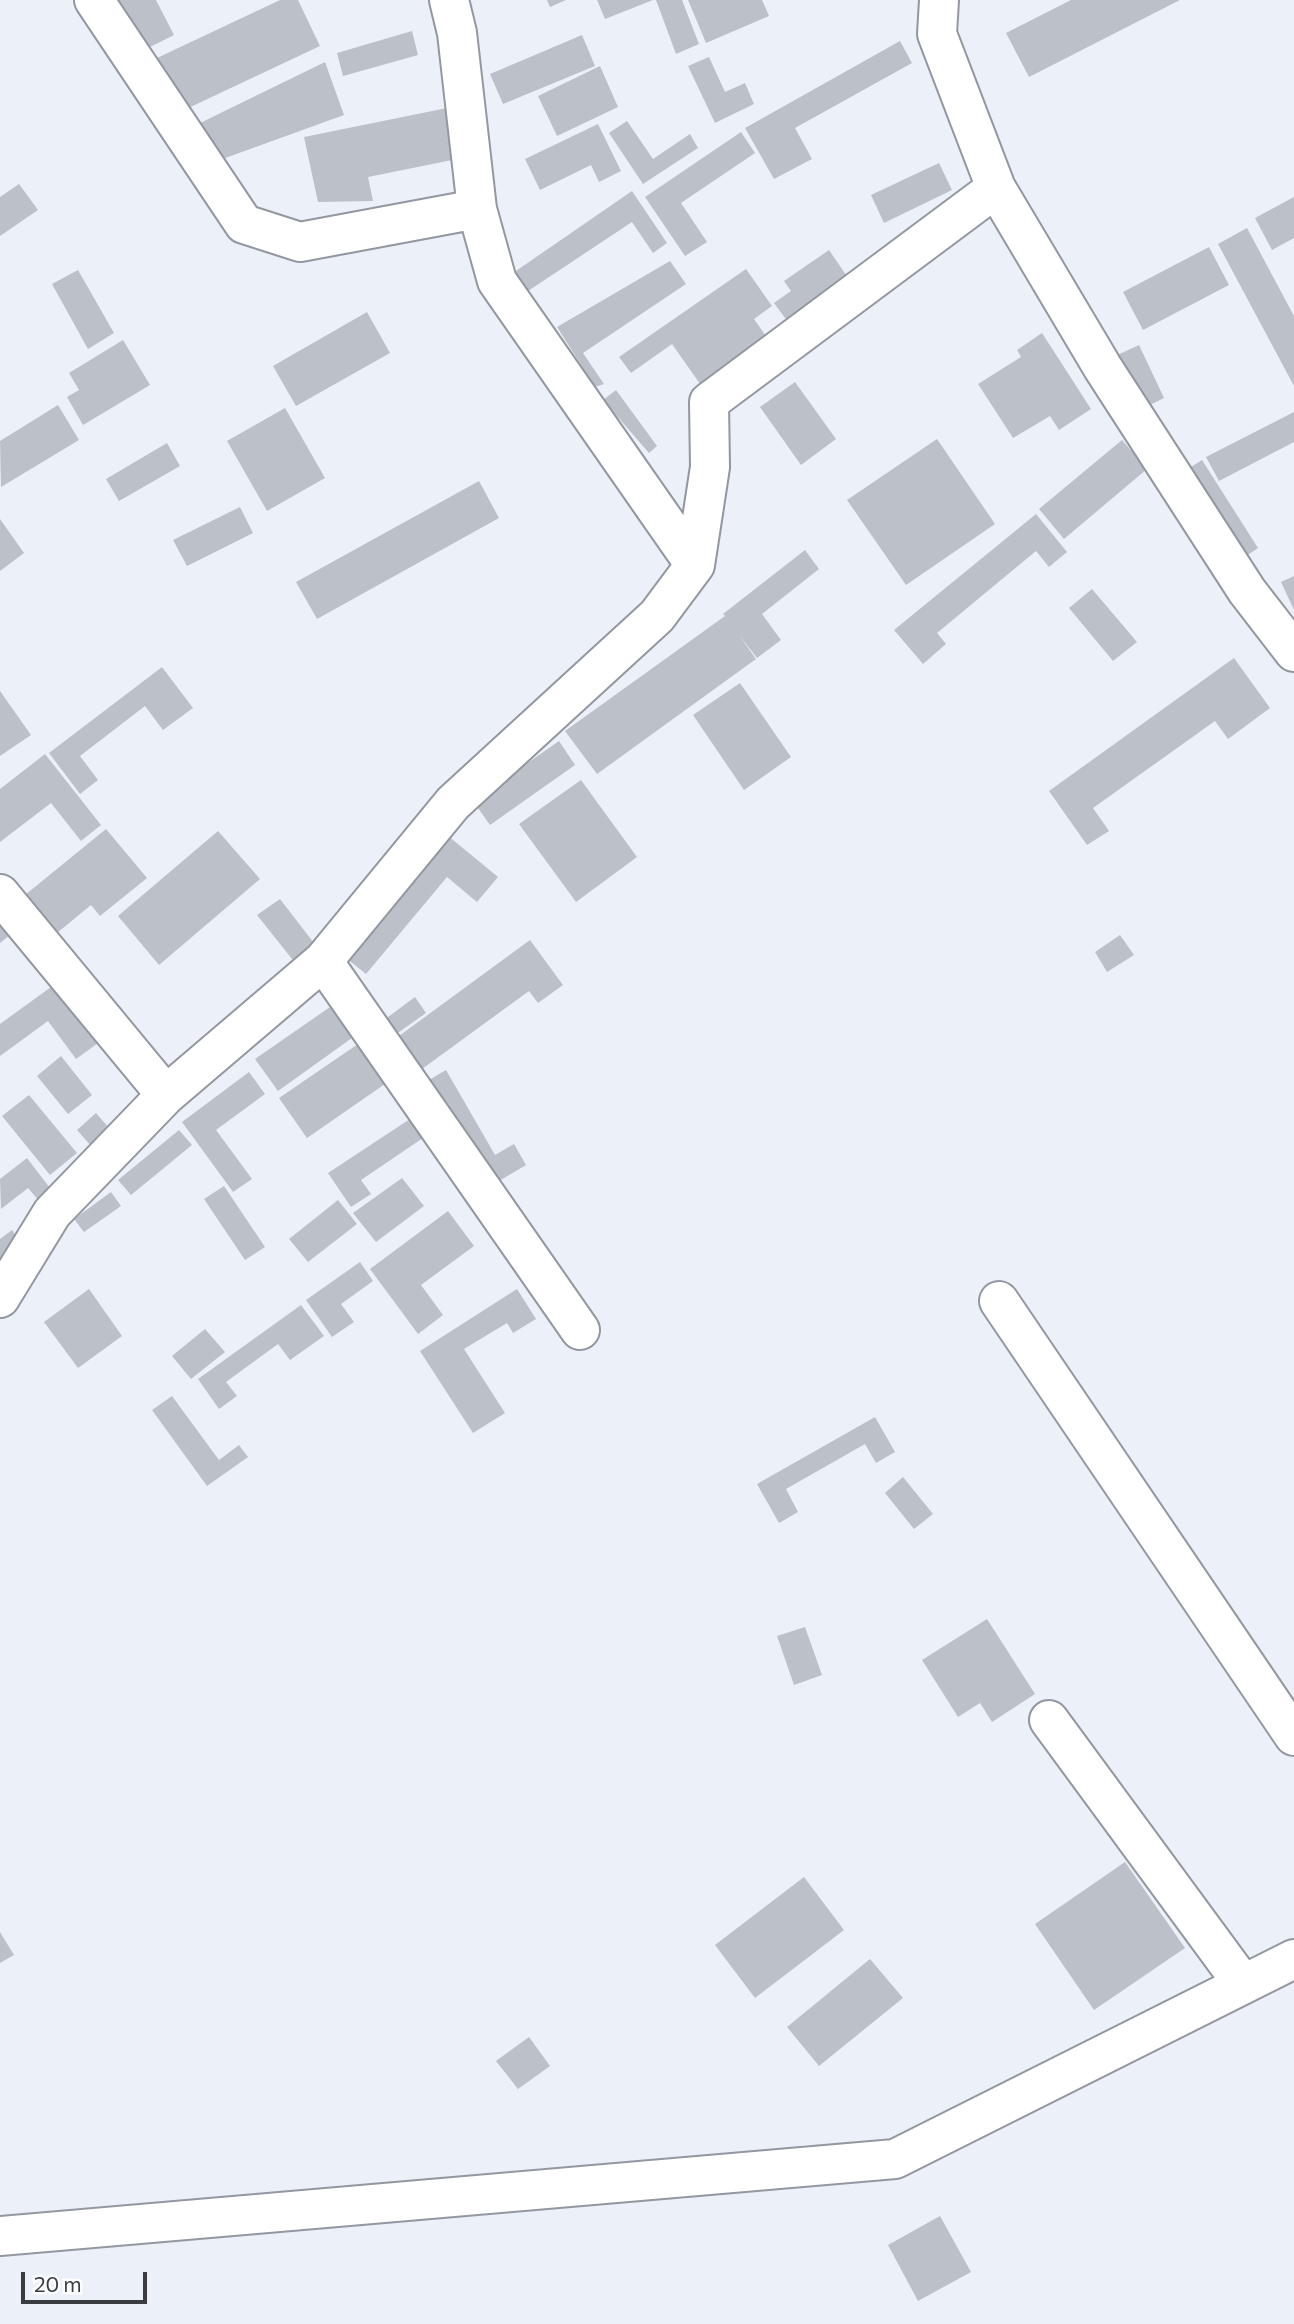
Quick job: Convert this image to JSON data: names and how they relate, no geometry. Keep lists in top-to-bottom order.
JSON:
{
  "scale_bar": "20 m"
}
